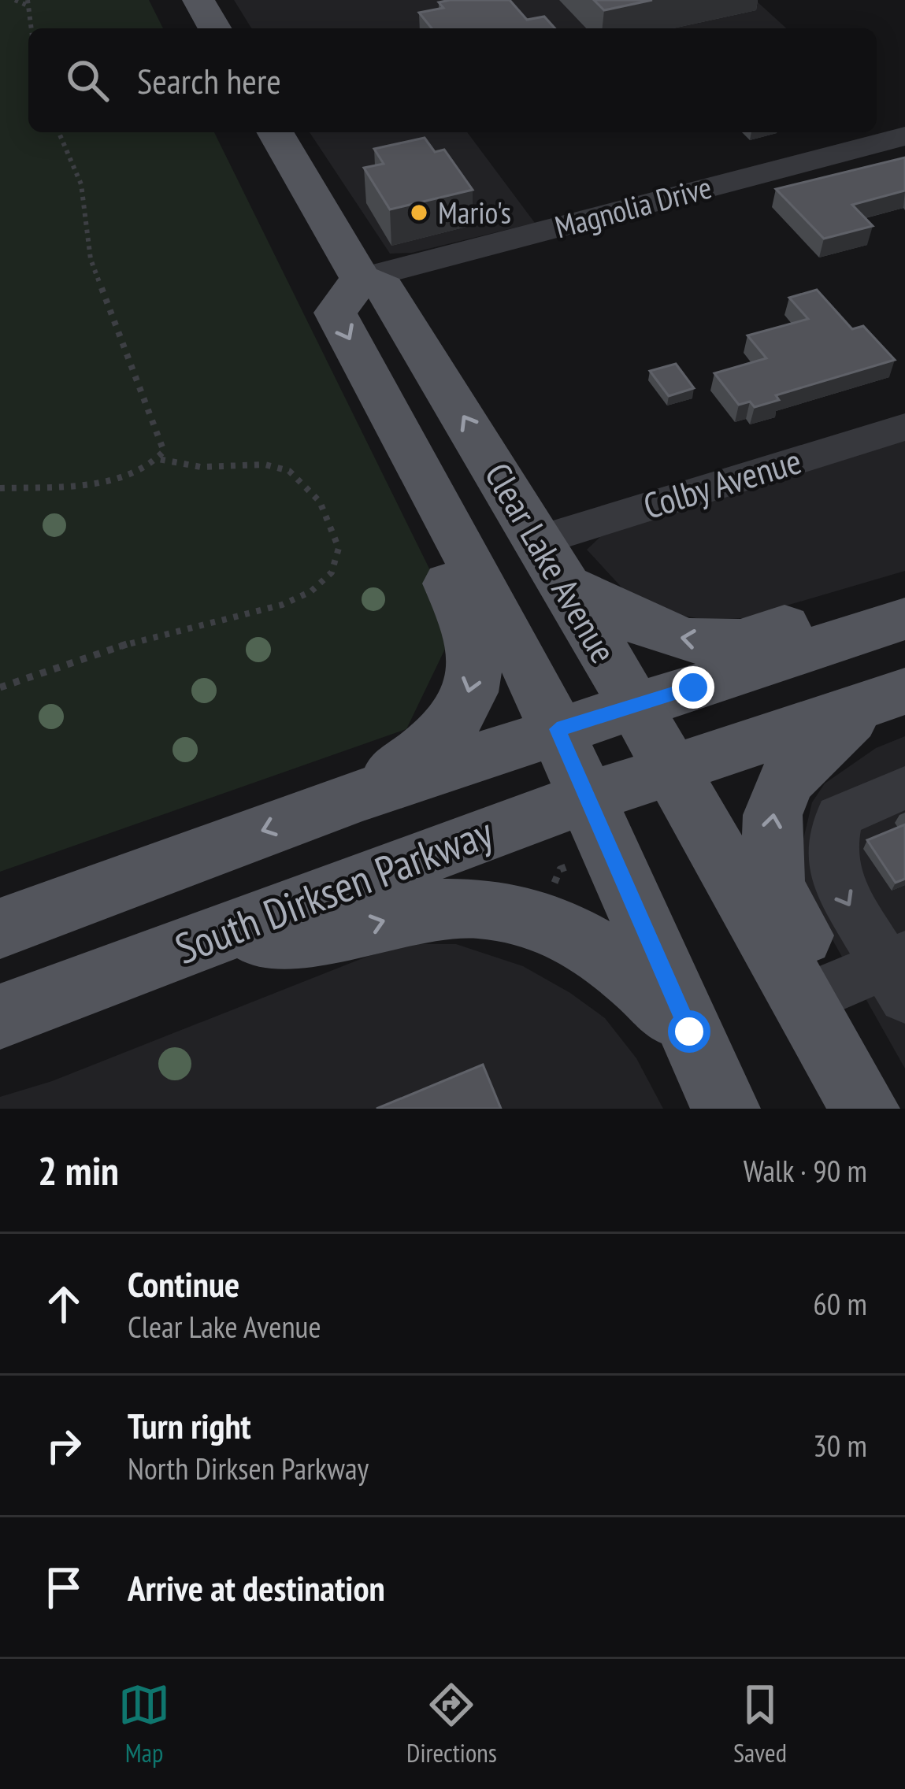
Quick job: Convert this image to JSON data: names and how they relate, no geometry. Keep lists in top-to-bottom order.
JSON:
{
  "streets": {
    "main road": ["Clear Lake Avenue", "South Dirksen Parkway"],
    "street": ["Magnolia Drive", "Colby Avenue"]
  },
  "crossings": [
    ["Magnolia Drive", "Clear Lake Avenue"],
    ["Colby Avenue", "Clear Lake Avenue"],
    ["Clear Lake Avenue", "South Dirksen Parkway"]
  ],
  "places": ["Mario's"],
  "page": {
    "search": "Search here",
    "heading": ["2 min", "Walk · 90 m"],
    "list": [
      ["Continue", "Clear Lake Avenue", "60 m"],
      ["Turn right", "North Dirksen Parkway", "30 m"],
      "Arrive at destination"
    ],
    "nav": ["Map", "Directions", "Saved"]
  }
}
